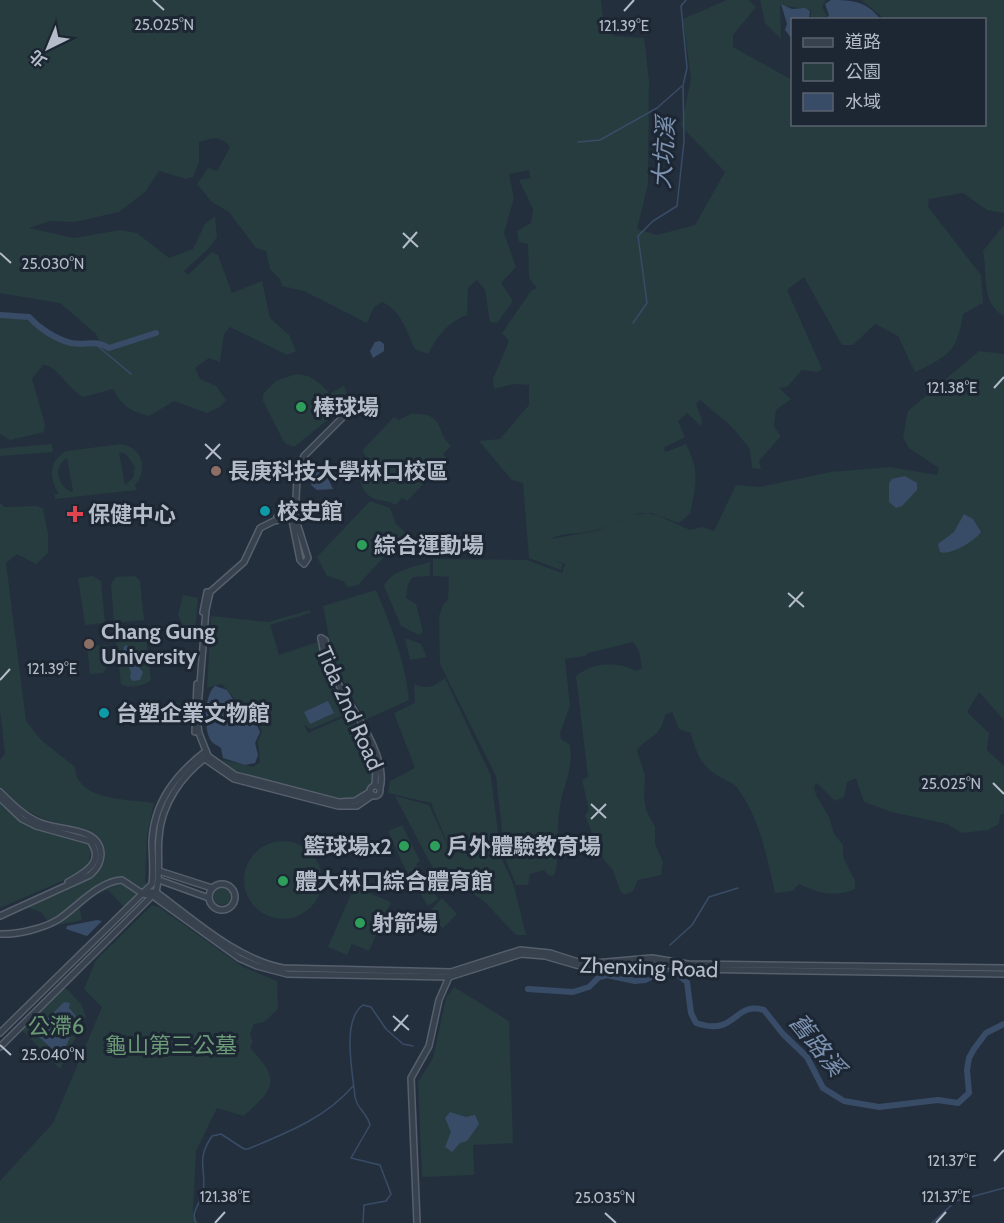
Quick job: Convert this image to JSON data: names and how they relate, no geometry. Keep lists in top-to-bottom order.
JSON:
{
  "streets": {
    "street": ["Tida 2nd Road", "Zhenxing Road"]
  },
  "water": ["大坑溪", "舊路溪"],
  "parks": ["公滯6", "龜山第三公墓"],
  "places": {
    "other": [
      "棒球場",
      "長庚科技大學林口校區",
      "校史館",
      "綜合運動場",
      "Chang Gung University",
      "台塑企業文物館",
      "籃球場x2",
      "戶外體驗教育場",
      "體大林口綜合體育館",
      "射箭場"
    ],
    "health": ["保健中心"]
  },
  "legend": ["道路", "公園", "水域"],
  "north": "bottom left",
  "coordinates": [
    "25.025°N",
    "121.39°E",
    "25.030°N",
    "121.38°E",
    "25.040°N",
    "121.37°E",
    "25.035°N"
  ]
}
